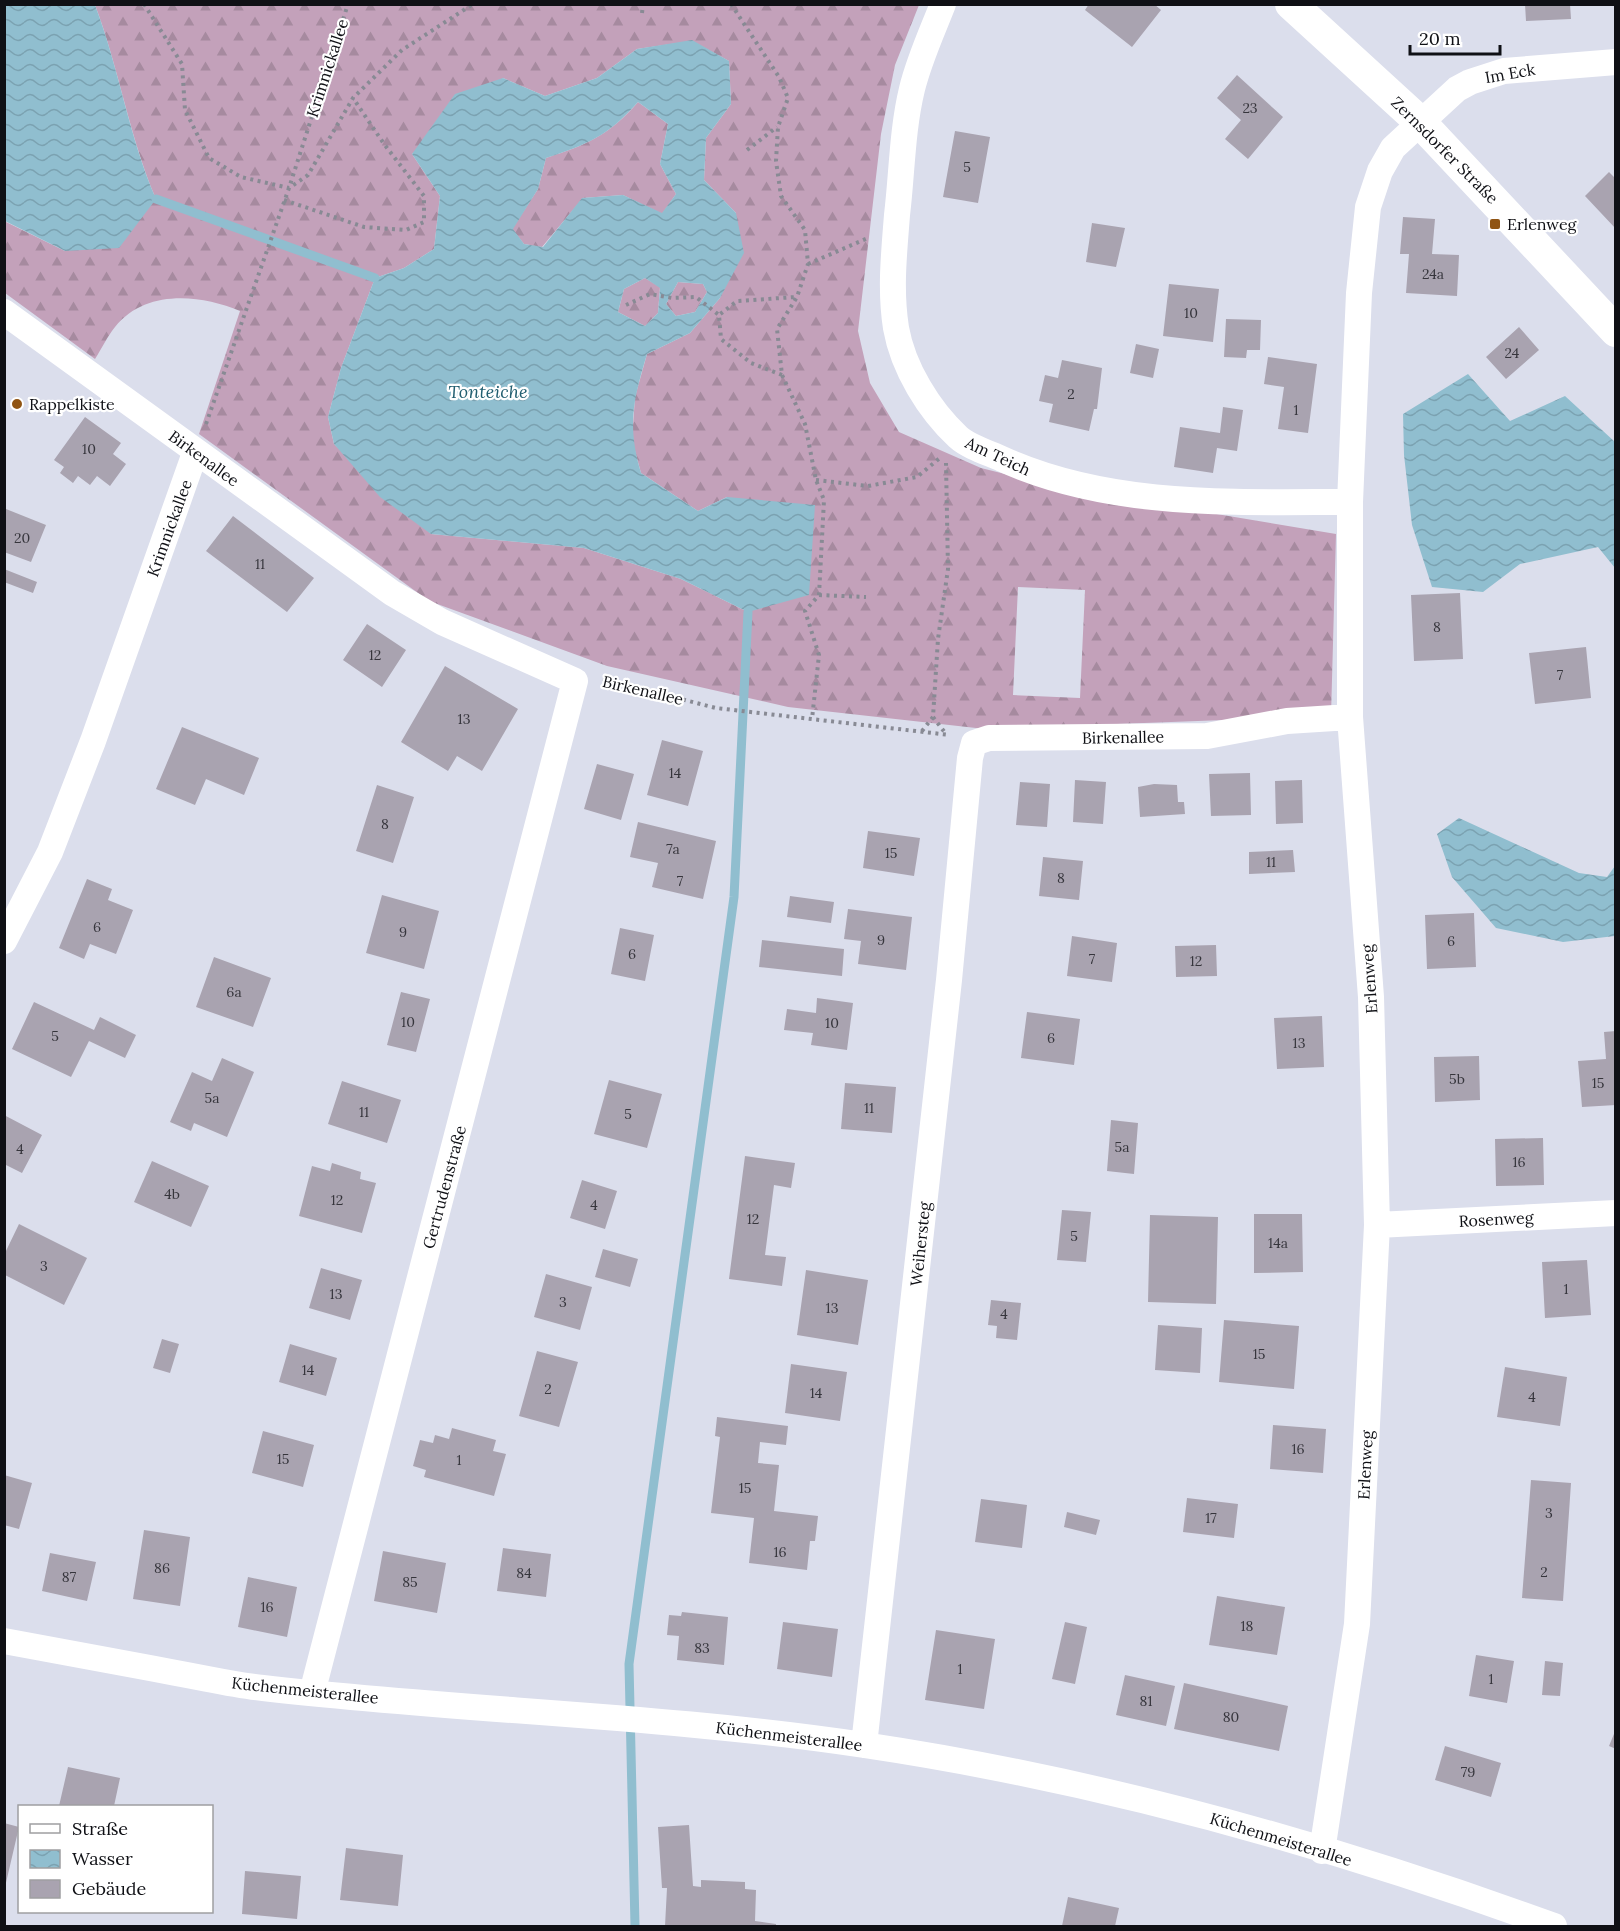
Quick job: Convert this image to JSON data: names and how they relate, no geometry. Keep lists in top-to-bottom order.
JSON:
{
  "streets": {
    "street": [
      "Krimnickallee",
      "Im Eck",
      "Zernsdorfer Straße",
      "Am Teich",
      "Birkenallee",
      "Erlenweg",
      "Gertrudenstraße",
      "Rosenweg",
      "Weihersteg",
      "Küchenmeisterallee"
    ]
  },
  "crossings": [
    ["Krimnickallee", "Birkenallee"],
    ["Im Eck", "Zernsdorfer Straße"],
    ["Im Eck", "Erlenweg"],
    ["Zernsdorfer Straße", "Erlenweg"],
    ["Am Teich", "Erlenweg"],
    ["Birkenallee", "Erlenweg"],
    ["Birkenallee", "Gertrudenstraße"],
    ["Birkenallee", "Weihersteg"],
    ["Erlenweg", "Rosenweg"],
    ["Erlenweg", "Küchenmeisterallee"],
    ["Gertrudenstraße", "Küchenmeisterallee"],
    ["Weihersteg", "Küchenmeisterallee"]
  ],
  "water": ["Tonteiche"],
  "places": {
    "transit": ["Erlenweg"],
    "other": ["Rappelkiste"]
  },
  "house_numbers": [
    "23",
    "5",
    "24a",
    "10",
    "24",
    "2",
    "1",
    "10",
    "20",
    "11",
    "8",
    "12",
    "7",
    "13",
    "14",
    "8",
    "7a",
    "15",
    "11",
    "8",
    "7",
    "6",
    "9",
    "9",
    "6",
    "6",
    "7",
    "12",
    "6a",
    "10",
    "10",
    "5",
    "6",
    "13",
    "5b",
    "15",
    "5a",
    "11",
    "11",
    "5",
    "5a",
    "4",
    "16",
    "4b",
    "12",
    "4",
    "12",
    "5",
    "14a",
    "3",
    "1",
    "13",
    "3",
    "13",
    "4",
    "15",
    "14",
    "2",
    "14",
    "4",
    "16",
    "15",
    "1",
    "15",
    "3",
    "17",
    "16",
    "86",
    "2",
    "84",
    "87",
    "85",
    "16",
    "18",
    "83",
    "1",
    "1",
    "81",
    "80",
    "79"
  ],
  "legend": ["Straße", "Wasser", "Gebäude"],
  "scale_bar": "20 m"
}
